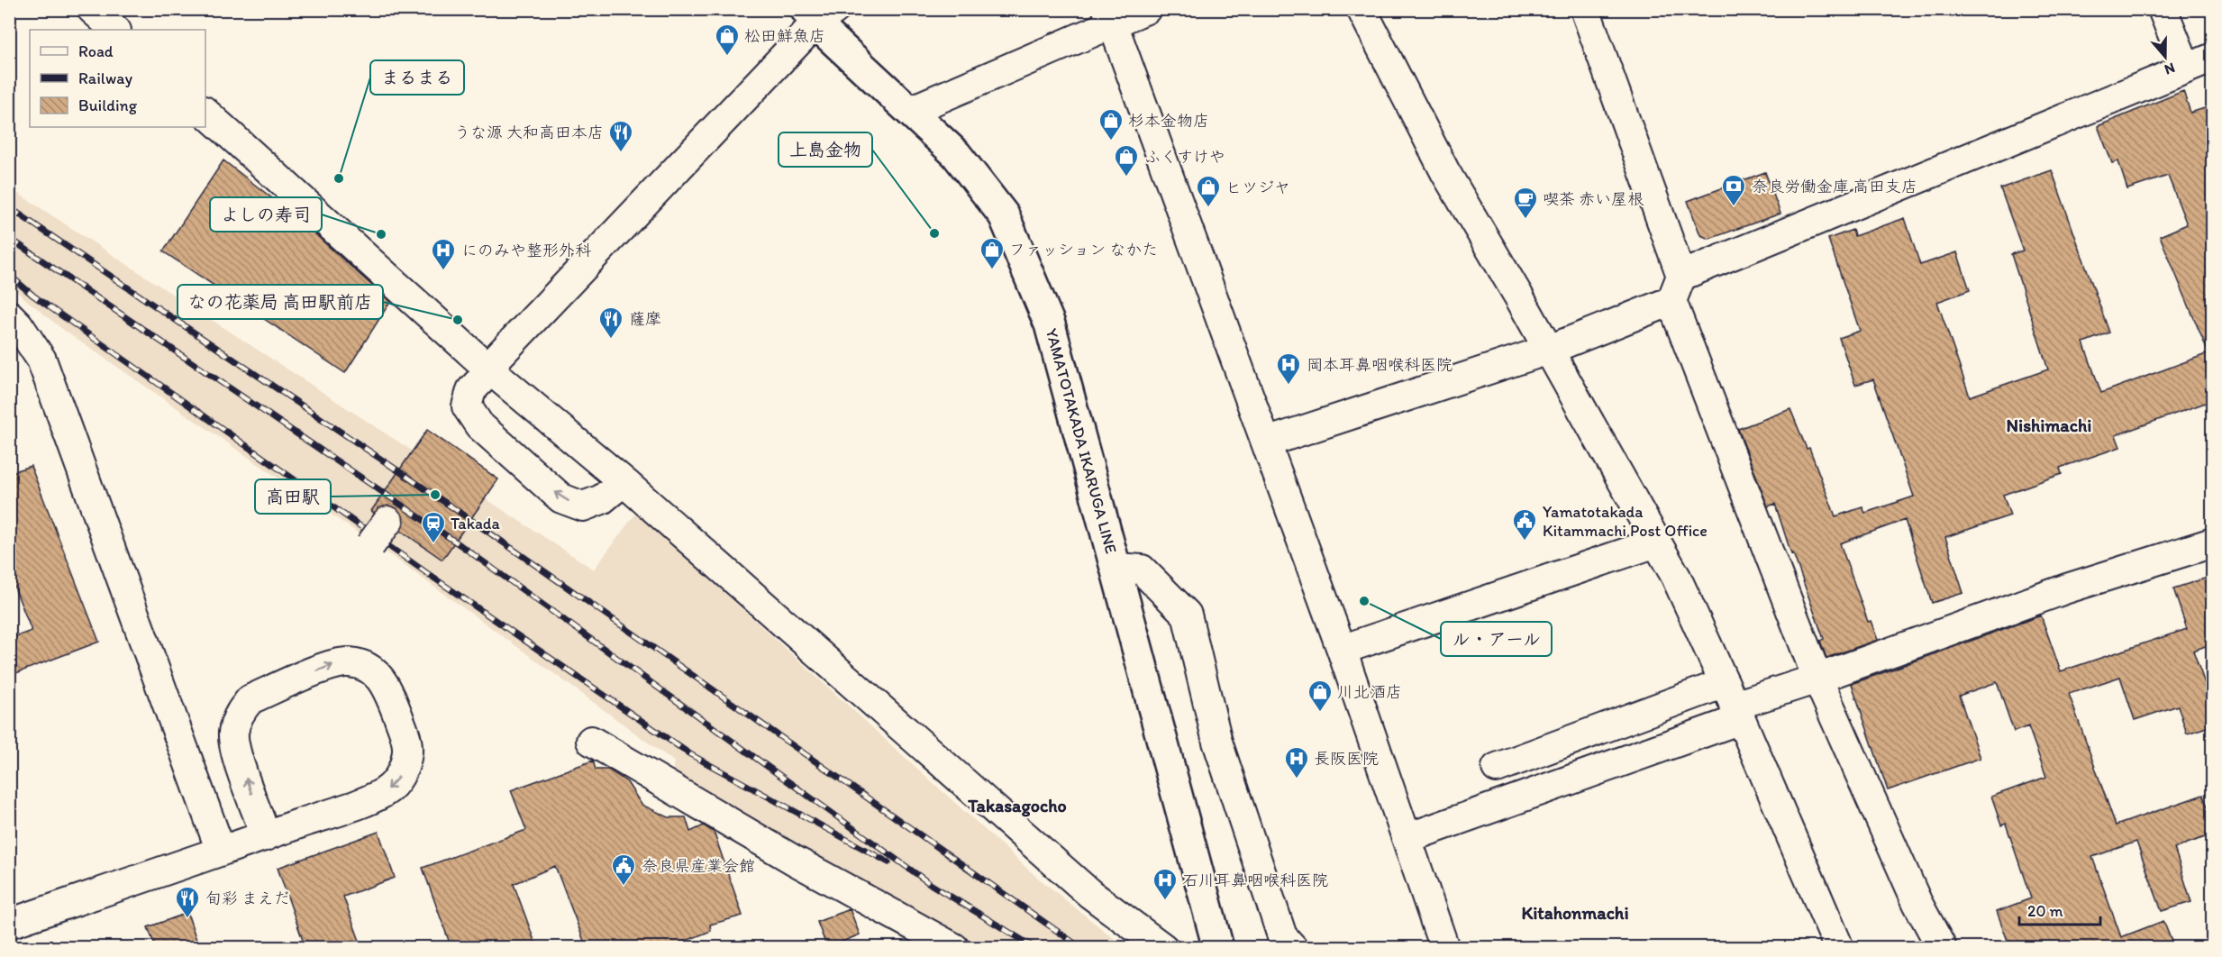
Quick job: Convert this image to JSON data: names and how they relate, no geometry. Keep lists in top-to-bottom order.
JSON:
{
  "streets": {
    "main road": ["YAMATOTAKADA IKARUGA LINE"]
  },
  "districts": ["Nishimachi", "Takasagocho", "Kitahonmachi"],
  "places": {
    "shop": [
      "松田鮮魚店",
      "杉本金物店",
      "ふくすけや",
      "ヒツジヤ",
      "ファッション なかた",
      "川北酒店"
    ],
    "restaurant": ["うな源 大和高田本店", "薩摩", "旬彩 まえだ"],
    "other": [
      "まるまる",
      "上島金物",
      "よしの寿司",
      "なの花薬局 高田駅前店",
      "高田駅",
      "ル・アール"
    ],
    "bank": ["奈良労働金庫 高田支店"],
    "cafe": ["喫茶 赤い屋根"],
    "hospital": [
      "にのみや整形外科",
      "岡本耳鼻咽喉科医院",
      "長阪医院",
      "石川耳鼻咽喉科医院"
    ],
    "public building": ["Yamatotakada Kitammachi Post Office", "奈良県産業会館"],
    "station": ["Takada"]
  },
  "legend": ["Road", "Railway", "Building"],
  "scale_bar": "20 m",
  "north": "bottom"
}
